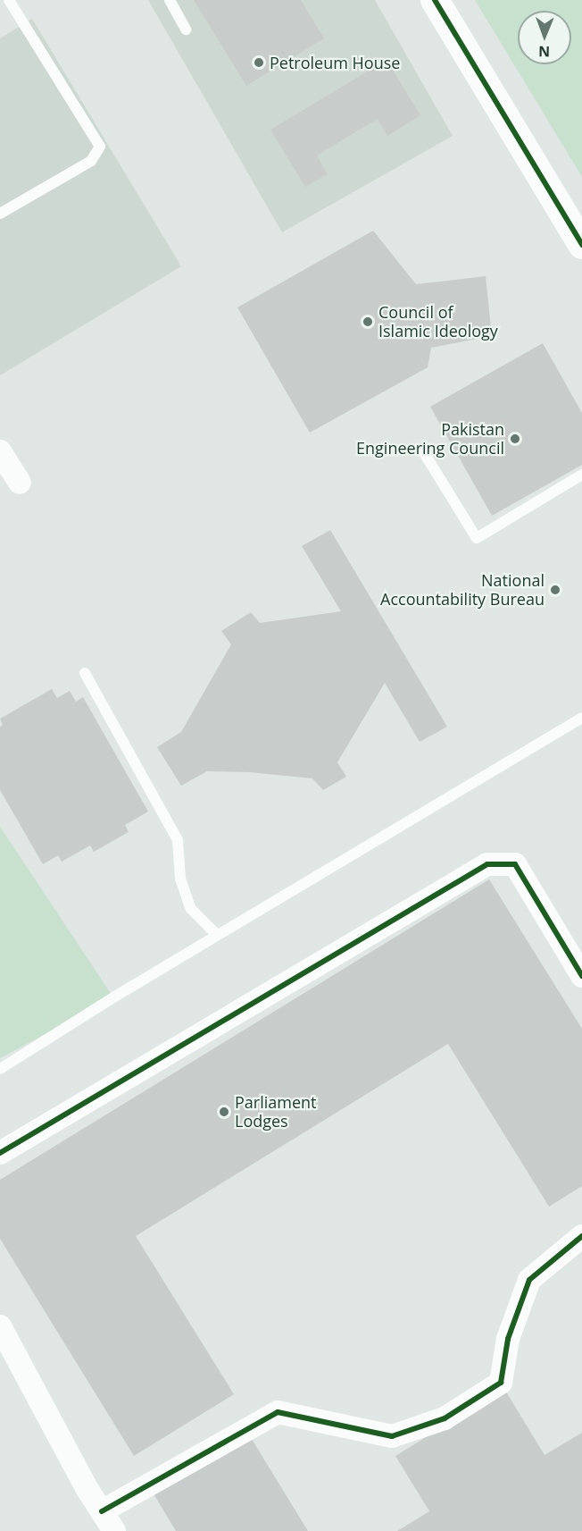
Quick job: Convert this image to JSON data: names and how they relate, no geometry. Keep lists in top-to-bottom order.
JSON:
{
  "places": [
    "Petroleum House",
    "Council of Islamic Ideology",
    "Pakistan Engineering Council",
    "National Accountability Bureau",
    "Parliament Lodges"
  ],
  "north": "bottom"
}
